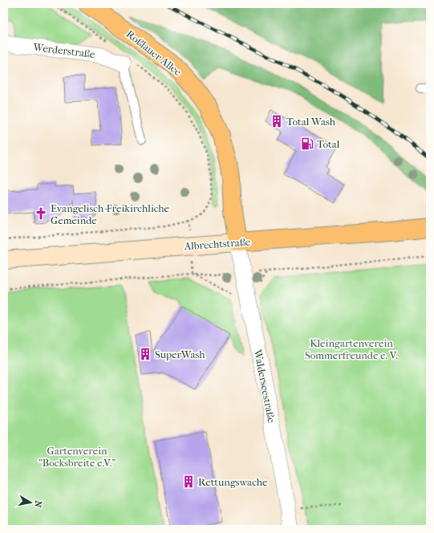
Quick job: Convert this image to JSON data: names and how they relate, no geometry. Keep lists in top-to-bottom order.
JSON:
{
  "streets": {
    "main road": ["Roßlauer Allee", "Albrechtstraße"],
    "street": ["Werderstraße", "Walderseestraße"]
  },
  "crossings": [
    ["Roßlauer Allee", "Albrechtstraße"],
    ["Roßlauer Allee", "Walderseestraße"],
    ["Albrechtstraße", "Walderseestraße"]
  ],
  "parks": ["Kleingartenverein Sommerfreunde e. V.", "Gartenverein \"Bocksbreite e.V.\""],
  "places": {
    "building": ["Total Wash", "SuperWash", "Rettungswache"],
    "fuel station": ["Total"],
    "church": ["Evangelisch-Freikirchliche Gemeinde"]
  },
  "north": "right"
}
